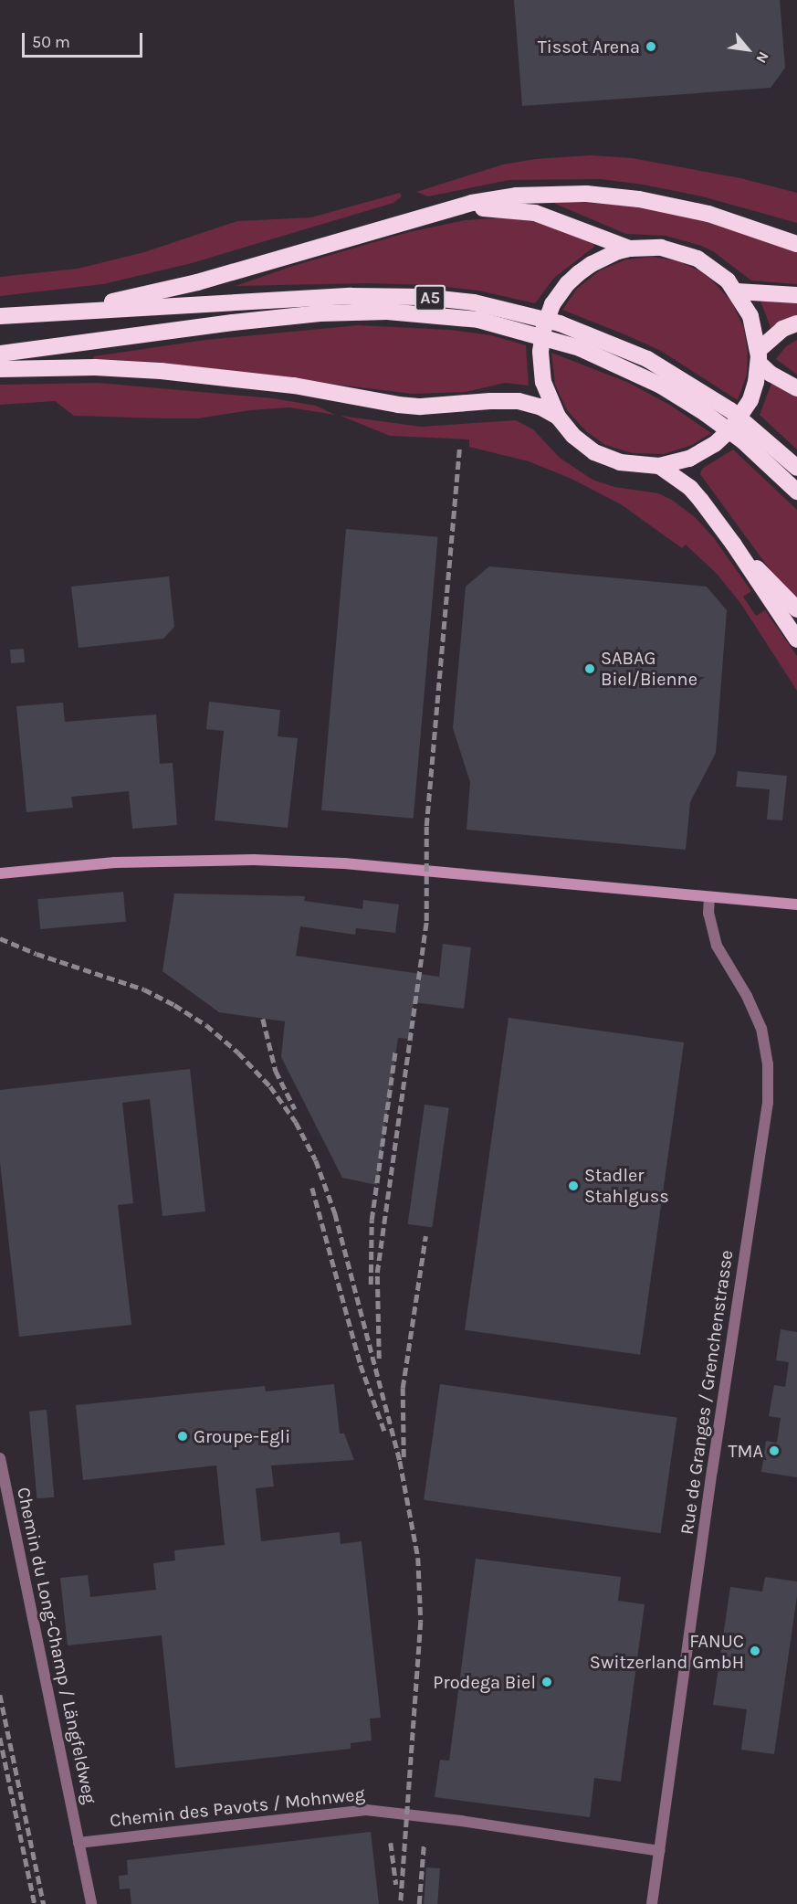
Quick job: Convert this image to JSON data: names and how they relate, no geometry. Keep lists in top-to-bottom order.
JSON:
{
  "streets": {
    "highway": ["A5"],
    "street": ["Rue de Granges / Grenchenstrasse", "Chemin du Long-Champ / Längfeldweg", "Chemin des Pavots / Mohnweg"]
  },
  "crossings": [
    ["Rue de Granges / Grenchenstrasse", "Chemin des Pavots / Mohnweg"],
    ["Chemin du Long-Champ / Längfeldweg", "Chemin des Pavots / Mohnweg"]
  ],
  "places": [
    "Tissot Arena",
    "SABAG Biel/Bienne",
    "Stadler Stahlguss",
    "Groupe-Egli",
    "TMA",
    "FANUC Switzerland GmbH",
    "Prodega Biel"
  ],
  "scale_bar": "50 m",
  "north": "bottom right"
}
